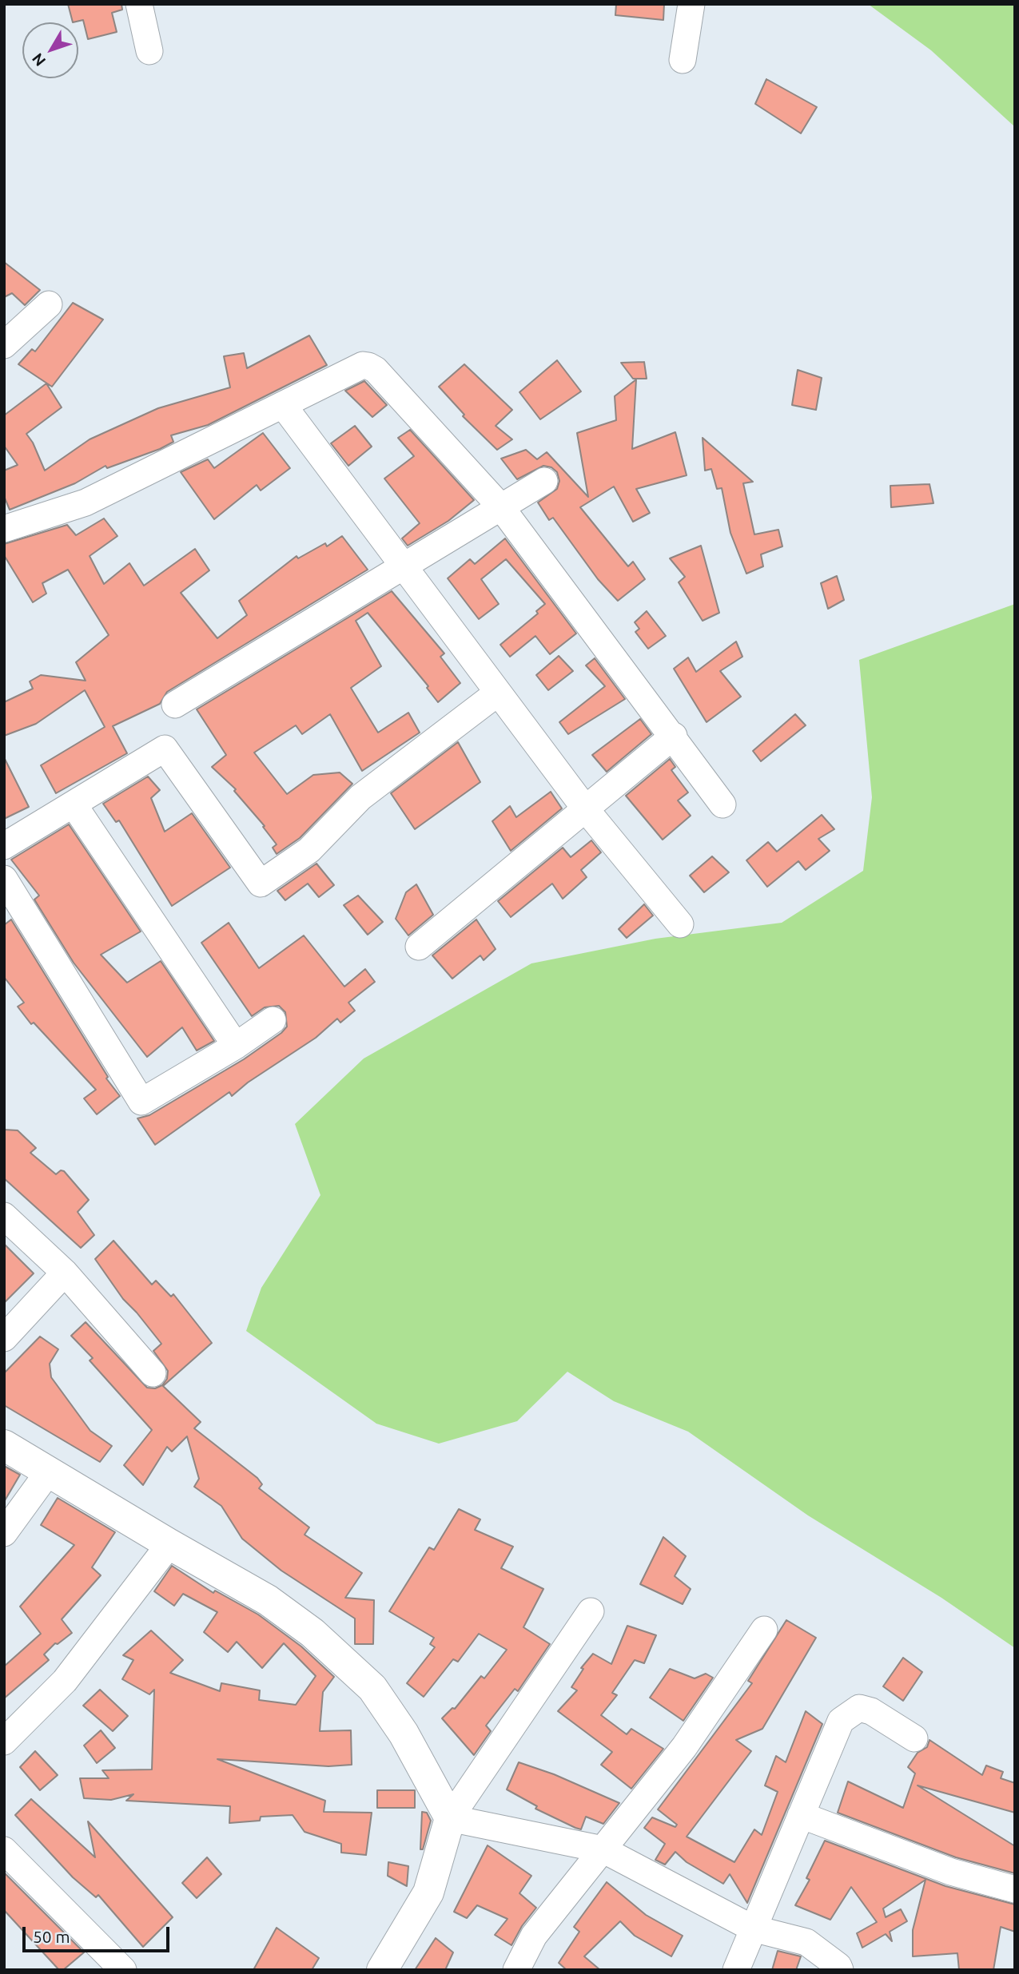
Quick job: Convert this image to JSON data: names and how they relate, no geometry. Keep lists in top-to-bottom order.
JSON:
{
  "scale_bar": "50 m",
  "north": "bottom left"
}
